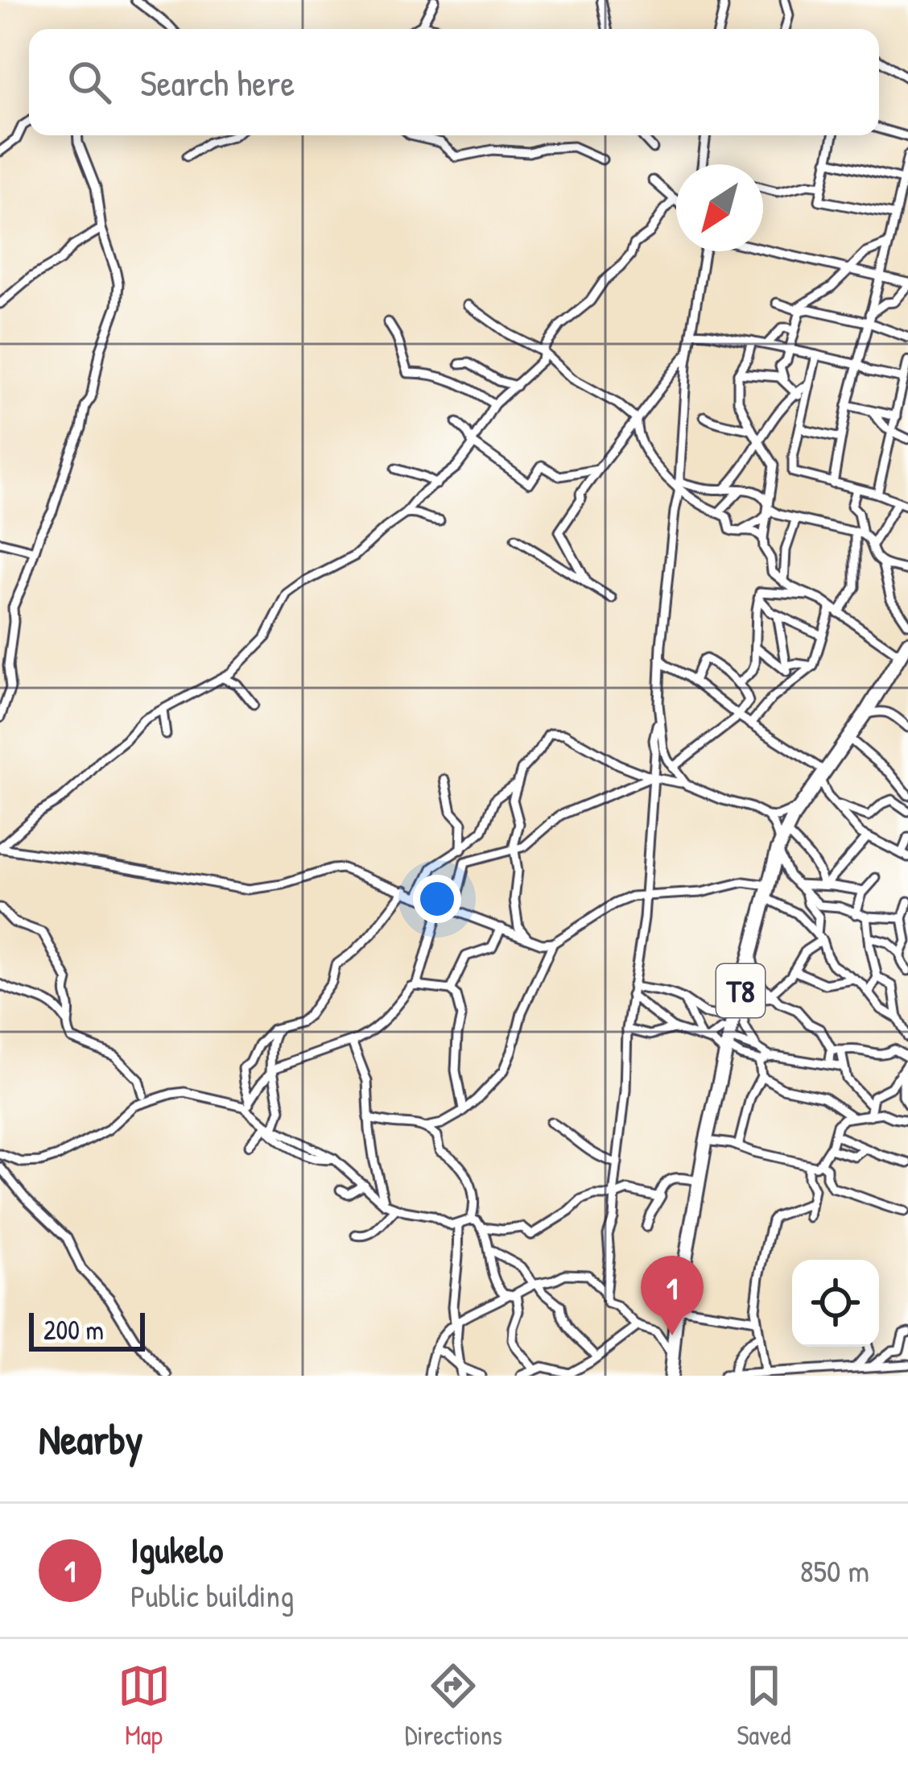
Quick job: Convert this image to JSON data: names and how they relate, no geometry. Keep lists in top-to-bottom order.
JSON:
{
  "streets": {
    "highway": ["T8"]
  },
  "scale_bar": "200 m",
  "north": "bottom left",
  "page": {
    "search": "Search here",
    "pins": "1",
    "scale": "200 m",
    "heading": "Nearby",
    "list": [
      {
        "mark": "1",
        "name": "Igukelo",
        "note": "Public building",
        "value": "850 m"
      }
    ],
    "nav": ["Map", "Directions", "Saved"]
  }
}
